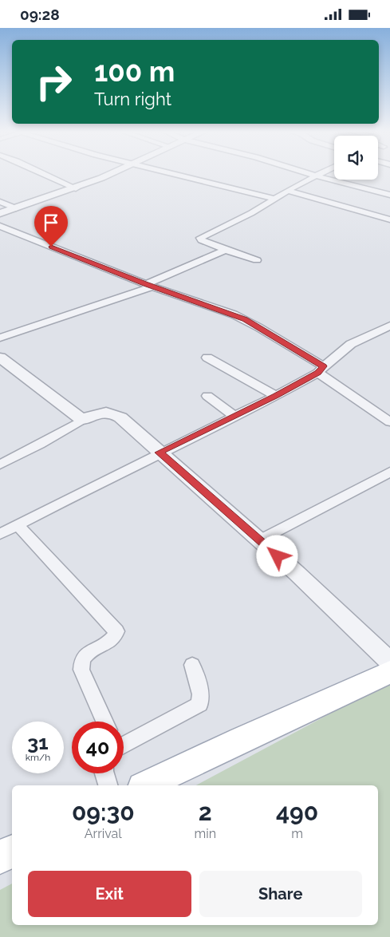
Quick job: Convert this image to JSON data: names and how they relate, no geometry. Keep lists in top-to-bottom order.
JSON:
{
  "page": {
    "status": "09:28",
    "turn": ["100 m", "Turn right"],
    "speed": "31 km/h",
    "limit": "40",
    "eta": [
      "09:30",
      "Arrival",
      "2",
      "min",
      "490",
      "m"
    ],
    "buttons": ["Exit", "Share"]
  }
}
